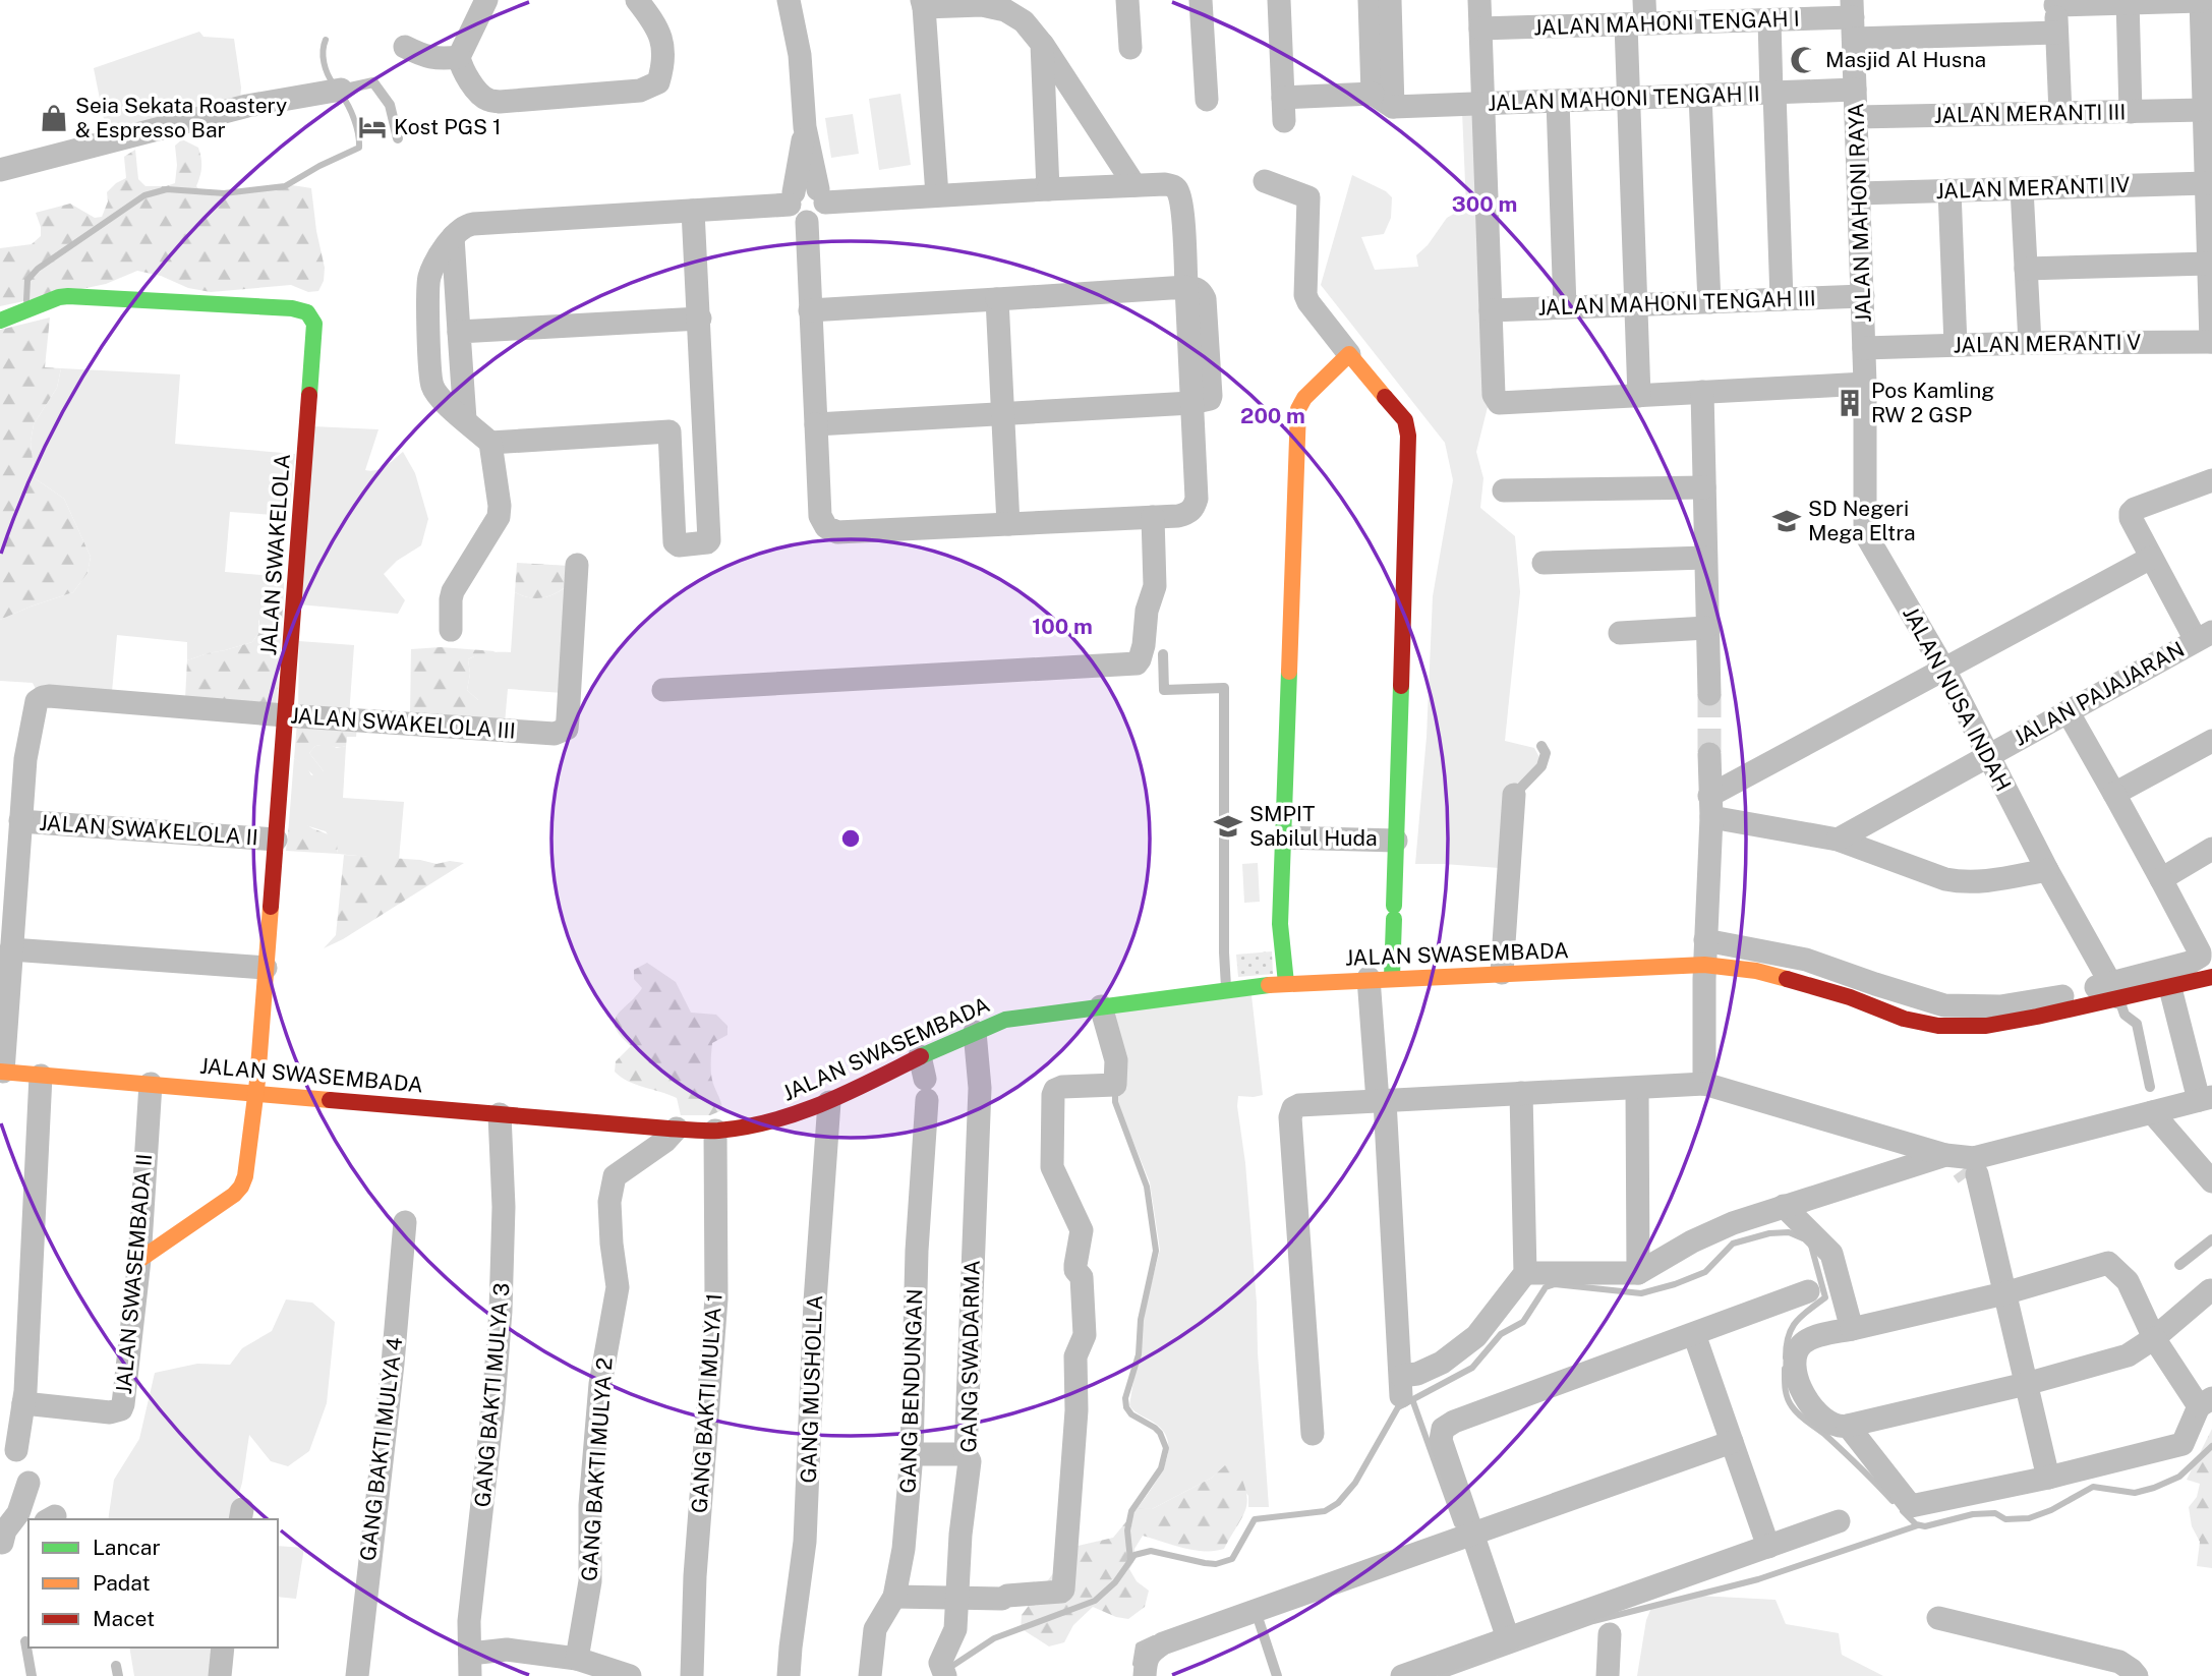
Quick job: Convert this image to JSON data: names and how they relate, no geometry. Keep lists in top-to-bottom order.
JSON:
{
  "streets": {
    "street": [
      "JALAN MAHONI TENGAH I",
      "JALAN MAHONI TENGAH II",
      "JALAN MERANTI III",
      "JALAN MERANTI IV",
      "JALAN MAHONI RAYA",
      "JALAN MAHONI TENGAH III",
      "JALAN MERANTI V",
      "JALAN SWAKELOLA",
      "JALAN PAJAJARAN",
      "JALAN NUSA INDAH",
      "JALAN SWAKELOLA III",
      "JALAN SWAKELOLA II",
      "JALAN SWASEMBADA",
      "JALAN SWASEMBADA II",
      "GANG SWADARMA",
      "GANG MUSHOLLA",
      "GANG BENDUNGAN",
      "GANG BAKTI MULYA 3",
      "GANG BAKTI MULYA 1",
      "GANG BAKTI MULYA 4",
      "GANG BAKTI MULYA 2"
    ]
  },
  "crossings": [
    ["JALAN MAHONI TENGAH I", "JALAN MAHONI RAYA"],
    ["JALAN MAHONI TENGAH II", "JALAN MAHONI RAYA"],
    ["JALAN MERANTI III", "JALAN MAHONI RAYA"],
    ["JALAN MERANTI IV", "JALAN MAHONI RAYA"],
    ["JALAN MAHONI RAYA", "JALAN MAHONI TENGAH III"],
    ["JALAN MAHONI RAYA", "JALAN MERANTI V"],
    ["JALAN MAHONI RAYA", "JALAN NUSA INDAH"],
    ["JALAN SWAKELOLA", "JALAN SWAKELOLA III"],
    ["JALAN SWAKELOLA", "JALAN SWAKELOLA II"],
    ["JALAN SWAKELOLA", "JALAN SWASEMBADA"],
    ["JALAN SWAKELOLA", "JALAN SWASEMBADA II"],
    ["JALAN PAJAJARAN", "JALAN NUSA INDAH"],
    ["JALAN NUSA INDAH", "JALAN SWASEMBADA"],
    ["JALAN SWAKELOLA III", "JALAN SWAKELOLA II"],
    ["JALAN SWASEMBADA", "JALAN SWASEMBADA II"],
    ["JALAN SWASEMBADA", "GANG SWADARMA"],
    ["JALAN SWASEMBADA", "GANG MUSHOLLA"],
    ["JALAN SWASEMBADA", "GANG BENDUNGAN"],
    ["JALAN SWASEMBADA", "GANG BAKTI MULYA 3"],
    ["JALAN SWASEMBADA", "GANG BAKTI MULYA 1"],
    ["JALAN SWASEMBADA", "GANG BAKTI MULYA 2"]
  ],
  "places": {
    "mosque": ["Masjid Al Husna"],
    "shop": ["Seia Sekata Roastery & Espresso Bar"],
    "hotel": ["Kost PGS 1"],
    "building": ["Pos Kamling RW 2 GSP"],
    "school or university": ["SD Negeri Mega Eltra", "SMPIT Sabilul Huda"]
  },
  "legend": ["Lancar", "Padat", "Macet"],
  "rings": ["300 m", "200 m", "100 m"]
}
